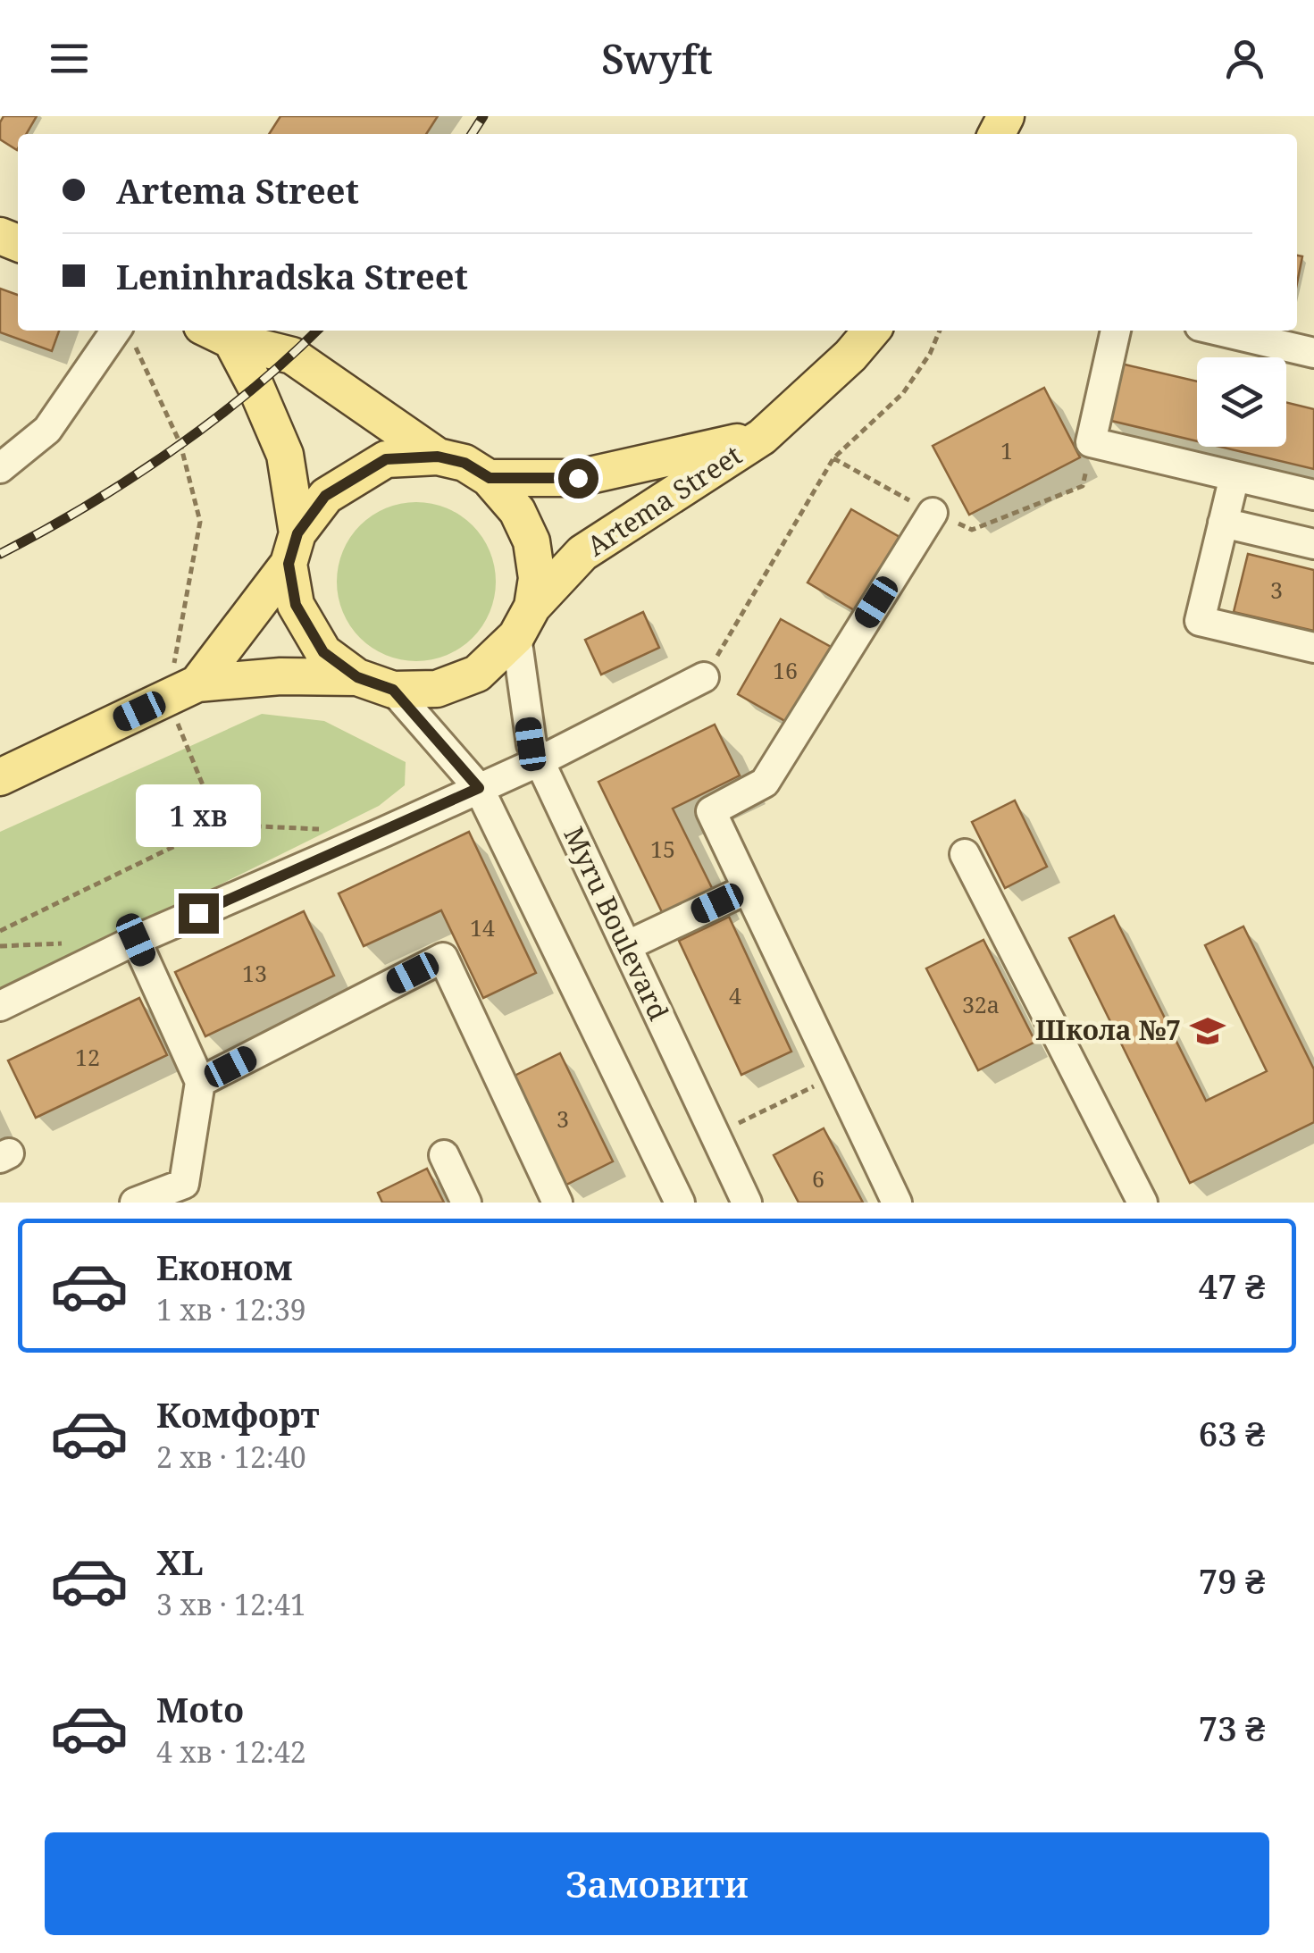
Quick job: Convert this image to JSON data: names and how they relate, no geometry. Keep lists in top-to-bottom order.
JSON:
{
  "streets": {
    "main road": ["Artema Street"],
    "street": ["Myru Boulevard"]
  },
  "crossings": [
    ["Artema Street", "Myru Boulevard"]
  ],
  "places": {
    "school or university": ["Школа №7"]
  },
  "house_numbers": [
    "1",
    "3",
    "16",
    "15",
    "14",
    "13",
    "4",
    "32а",
    "12",
    "3",
    "6"
  ],
  "page": {
    "header": "Swyft",
    "banner": ["Artema Street", "Leninhradska Street"],
    "bubble": "1 хв",
    "list": [
      {
        "name": "Економ",
        "note": "1 хв · 12:39",
        "value": "47 ₴"
      },
      {
        "name": "Комфорт",
        "note": "2 хв · 12:40",
        "value": "63 ₴"
      },
      {
        "name": "XL",
        "note": "3 хв · 12:41",
        "value": "79 ₴"
      },
      {
        "name": "Moto",
        "note": "4 хв · 12:42",
        "value": "73 ₴"
      }
    ],
    "buttons": "Замовити"
  }
}
